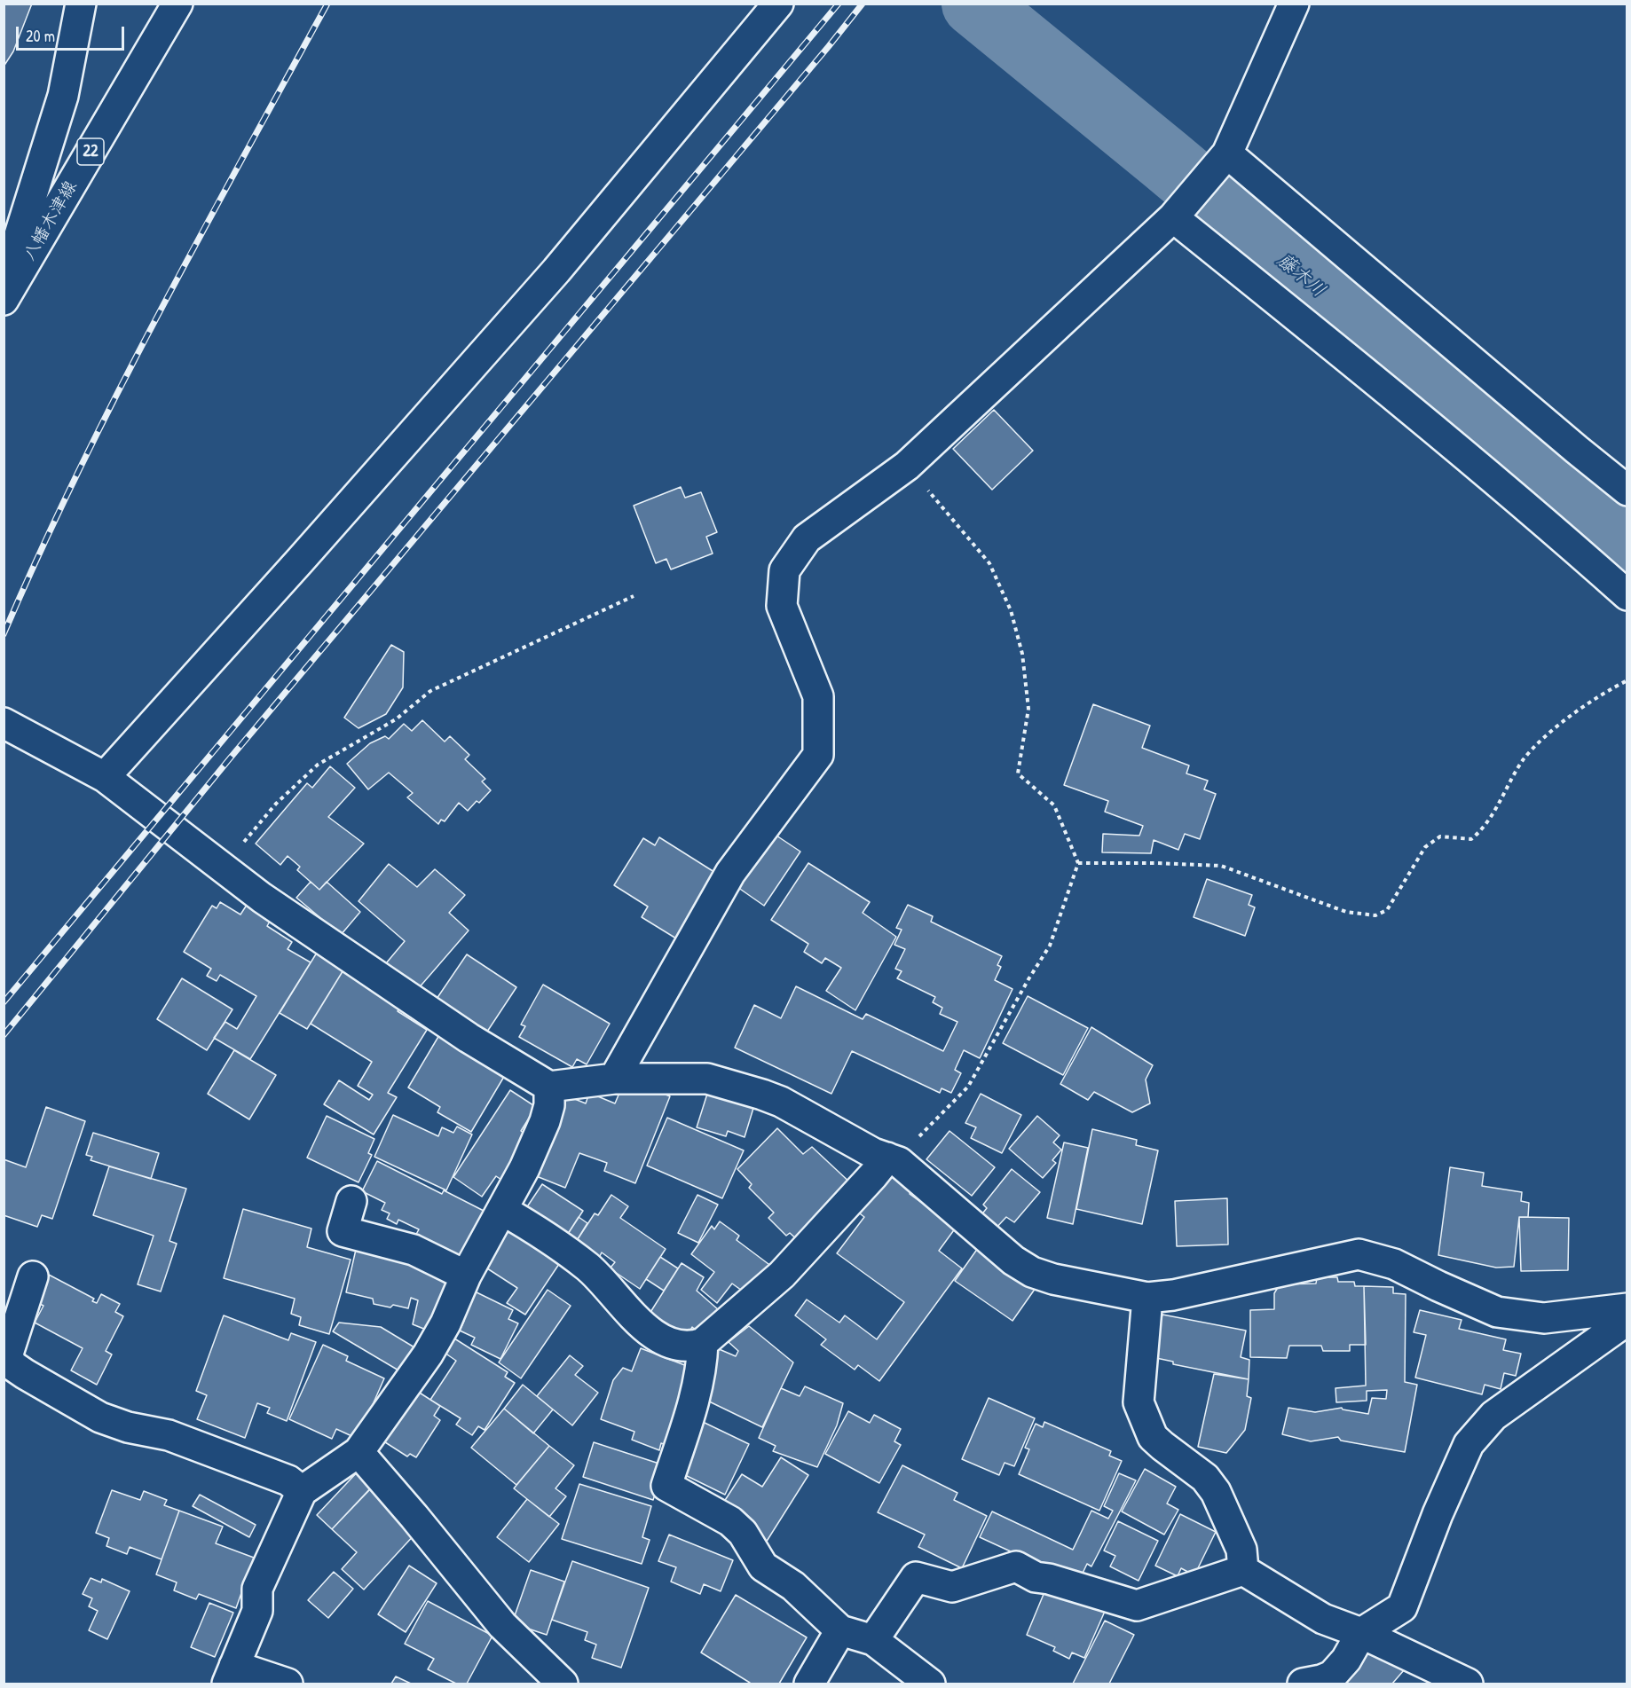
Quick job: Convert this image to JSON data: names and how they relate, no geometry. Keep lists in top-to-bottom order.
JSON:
{
  "streets": {
    "street": ["22", "八幡木津線"]
  },
  "water": ["藤木川"],
  "scale_bar": "20 m"
}
